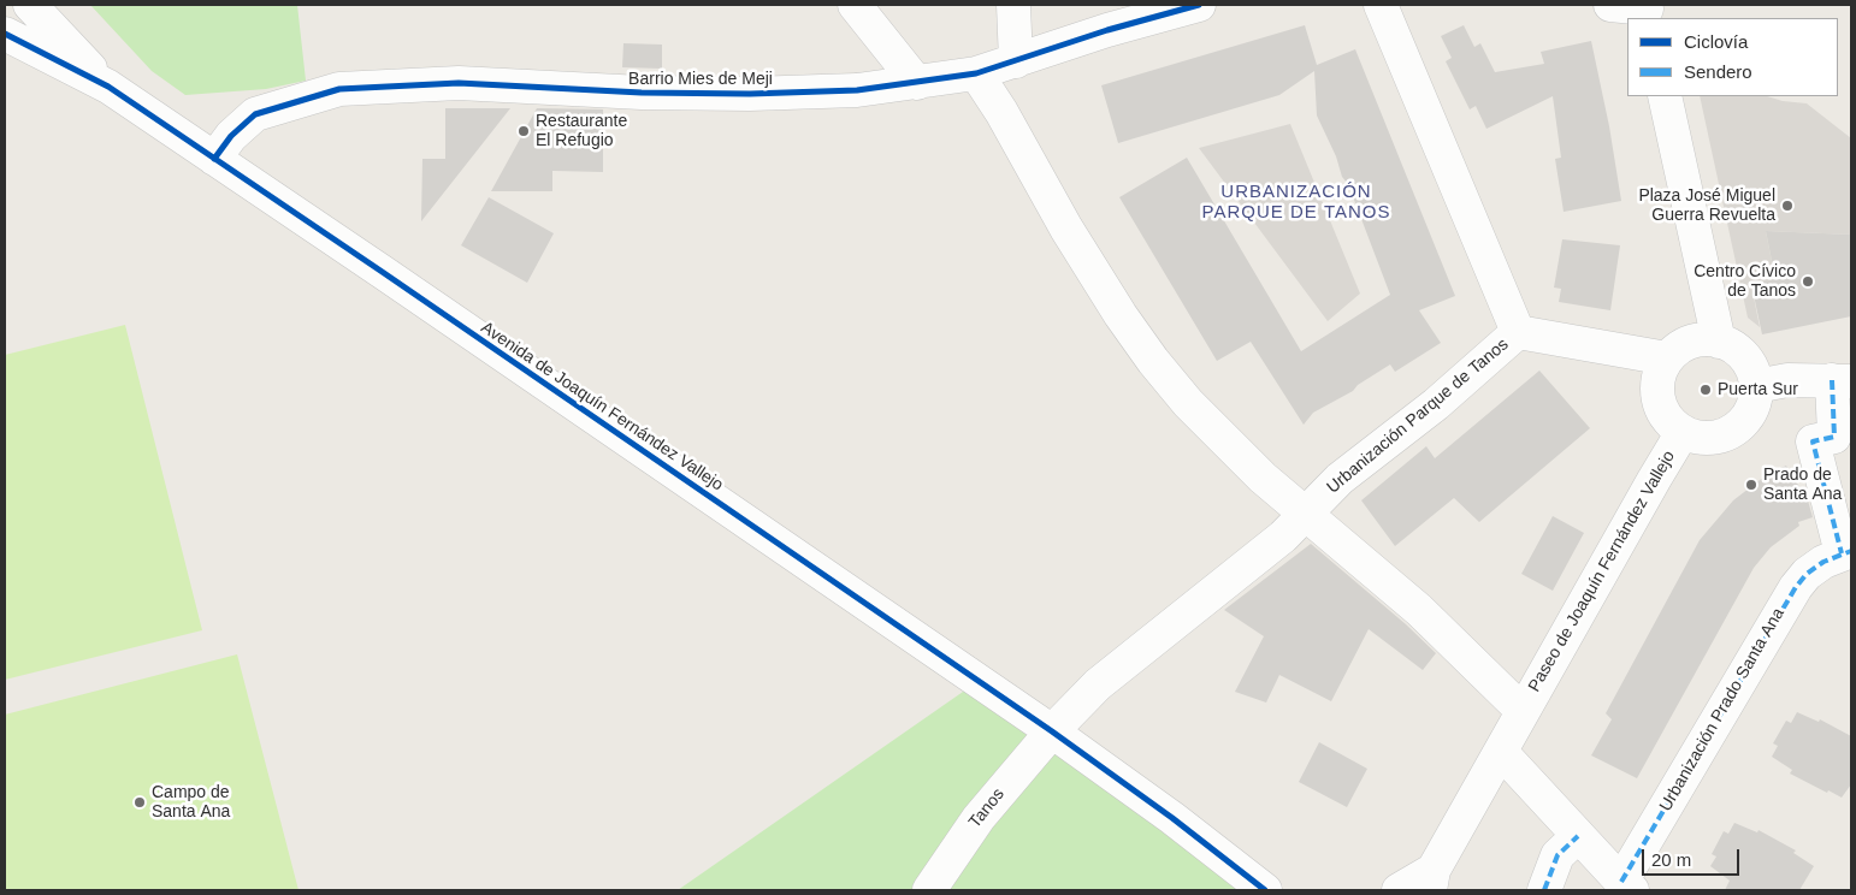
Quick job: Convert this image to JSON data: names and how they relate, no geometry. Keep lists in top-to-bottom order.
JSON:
{
  "streets": {
    "street": [
      "Barrio Mies de Meji",
      "Avenida de Joaquín Fernández Vallejo",
      "Urbanización Parque de Tanos",
      "Paseo de Joaquín Fernández Vallejo",
      "Urbanización Prado Santa Ana",
      "Tanos"
    ]
  },
  "crossings": [
    ["Barrio Mies de Meji", "Avenida de Joaquín Fernández Vallejo"],
    ["Avenida de Joaquín Fernández Vallejo", "Urbanización Parque de Tanos"],
    ["Avenida de Joaquín Fernández Vallejo", "Tanos"],
    ["Urbanización Parque de Tanos", "Paseo de Joaquín Fernández Vallejo"],
    ["Urbanización Parque de Tanos", "Tanos"]
  ],
  "districts": ["URBANIZACIÓN PARQUE DE TANOS"],
  "places": [
    "Restaurante El Refugio",
    "Plaza José Miguel Guerra Revuelta",
    "Centro Cívico de Tanos",
    "Puerta Sur",
    "Prado de Santa Ana",
    "Campo de Santa Ana"
  ],
  "legend": ["Ciclovía", "Sendero"],
  "scale_bar": "20 m"
}
